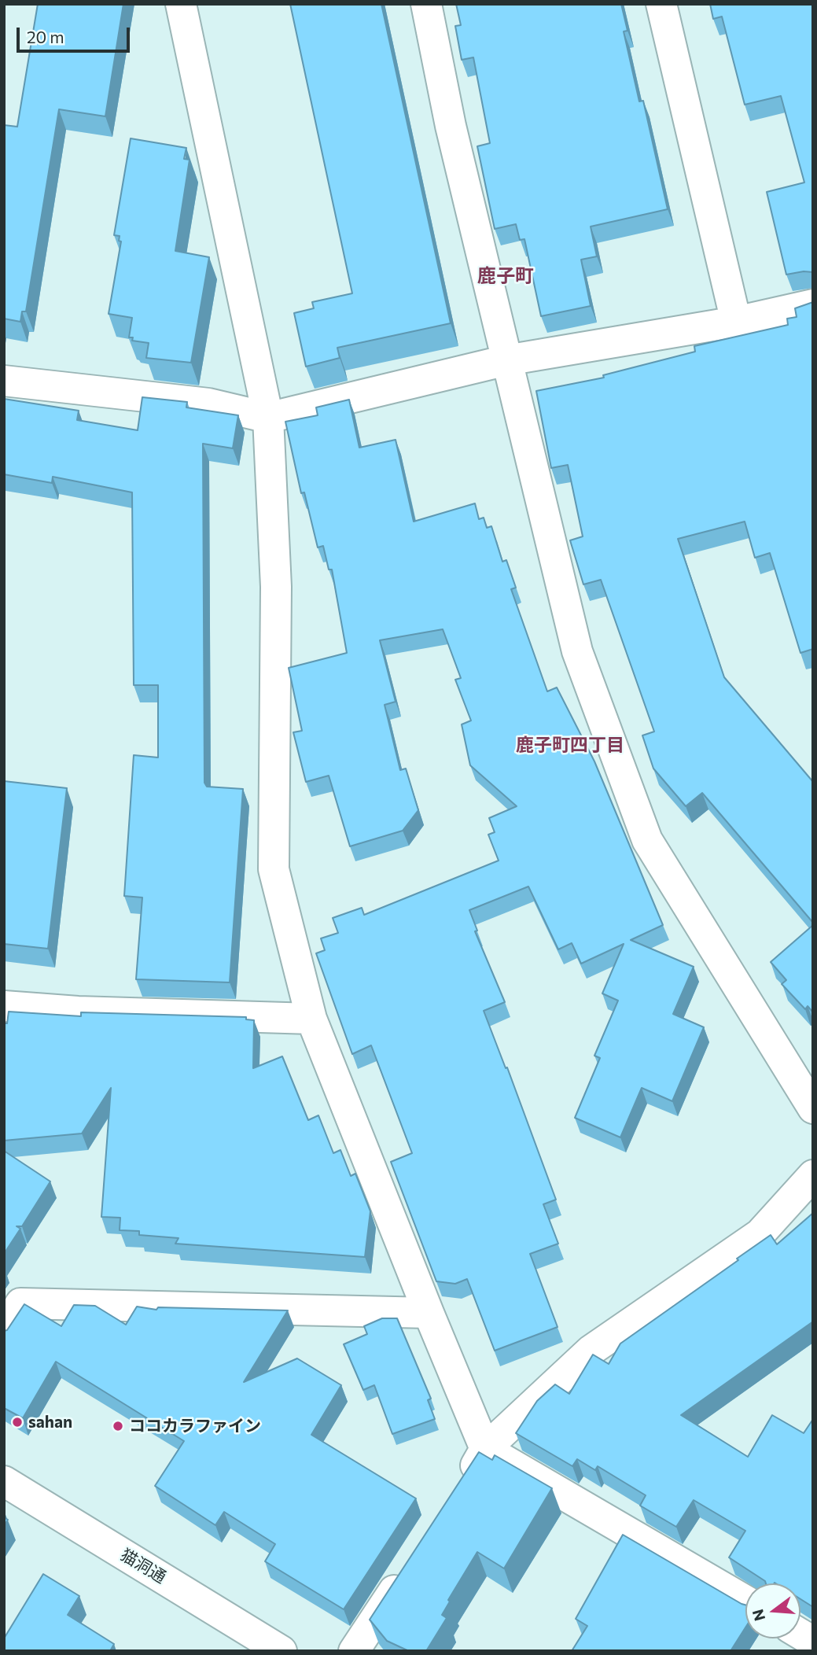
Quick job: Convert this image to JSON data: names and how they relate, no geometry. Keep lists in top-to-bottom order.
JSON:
{
  "streets": {
    "street": ["猫洞通"]
  },
  "districts": ["鹿子町", "鹿子町四丁目"],
  "places": ["sahan", "ココカラファイン"],
  "scale_bar": "20 m",
  "north": "left"
}
